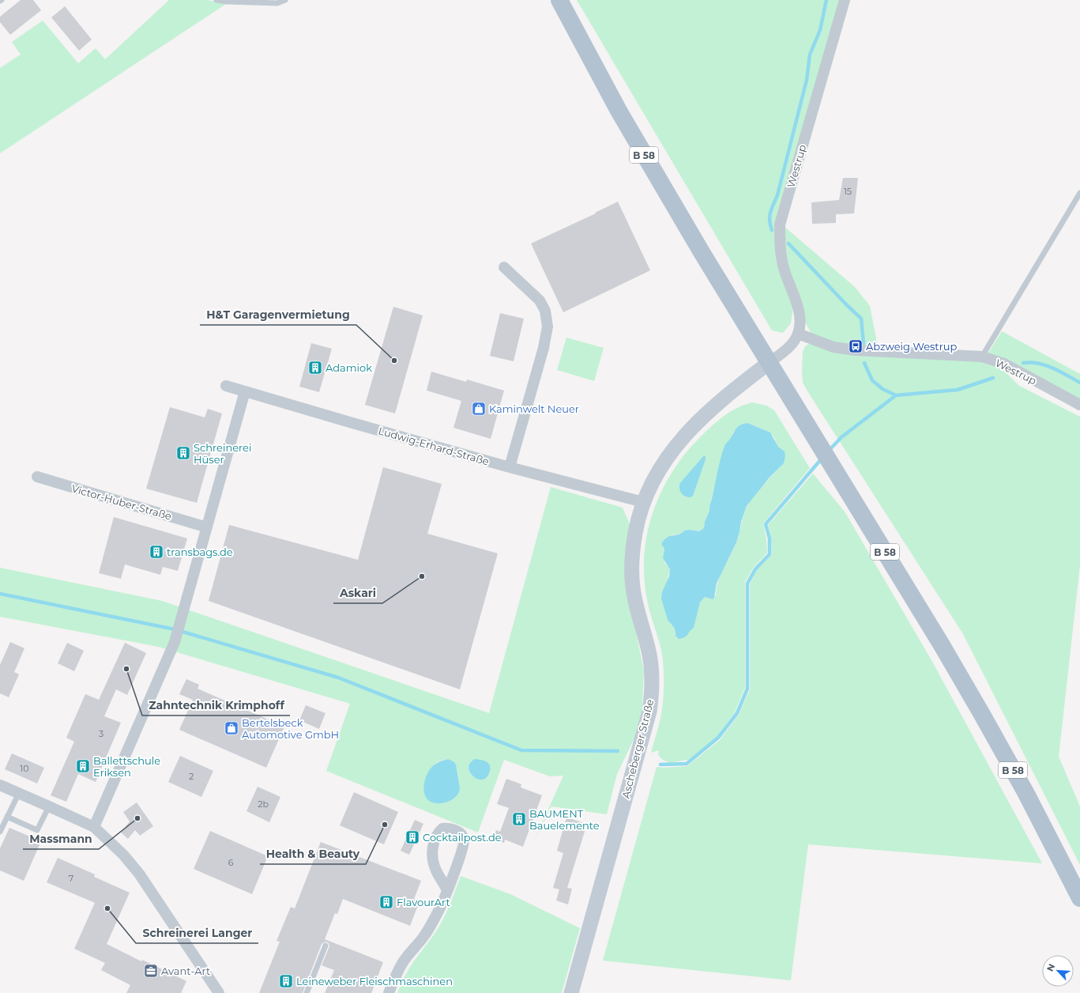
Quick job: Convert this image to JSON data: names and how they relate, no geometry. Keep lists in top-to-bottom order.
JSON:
{
  "streets": {
    "main road": ["B 58"],
    "street": [
      "Westrup",
      "Ludwig-Erhard-Straße",
      "Victor-Huber-Straße",
      "Ascheberger Straße"
    ]
  },
  "crossings": [
    ["B 58", "Westrup"],
    ["B 58", "Ascheberger Straße"],
    ["Westrup", "Ascheberger Straße"],
    ["Ludwig-Erhard-Straße", "Ascheberger Straße"]
  ],
  "places": {
    "bus stop": ["Abzweig Westrup"],
    "other": [
      "H&T Garagenvermietung",
      "Askari",
      "Zahntechnik Krimphoff",
      "Massmann",
      "Health & Beauty",
      "Schreinerei Langer"
    ],
    "building": [
      "Adamiok",
      "Schreinerei Hüser",
      "transbags.de",
      "Ballettschule Eriksen",
      "BAUMENT Bauelemente",
      "Cocktailpost.de",
      "FlavourArt",
      "Leineweber Fleischmaschinen"
    ],
    "shop": ["Kaminwelt Neuer", "Bertelsbeck Automotive GmbH"],
    "office": ["Avant-Art"]
  },
  "house_numbers": [
    "15",
    "3",
    "10",
    "2",
    "2b",
    "6",
    "7"
  ],
  "north": "top left"
}
